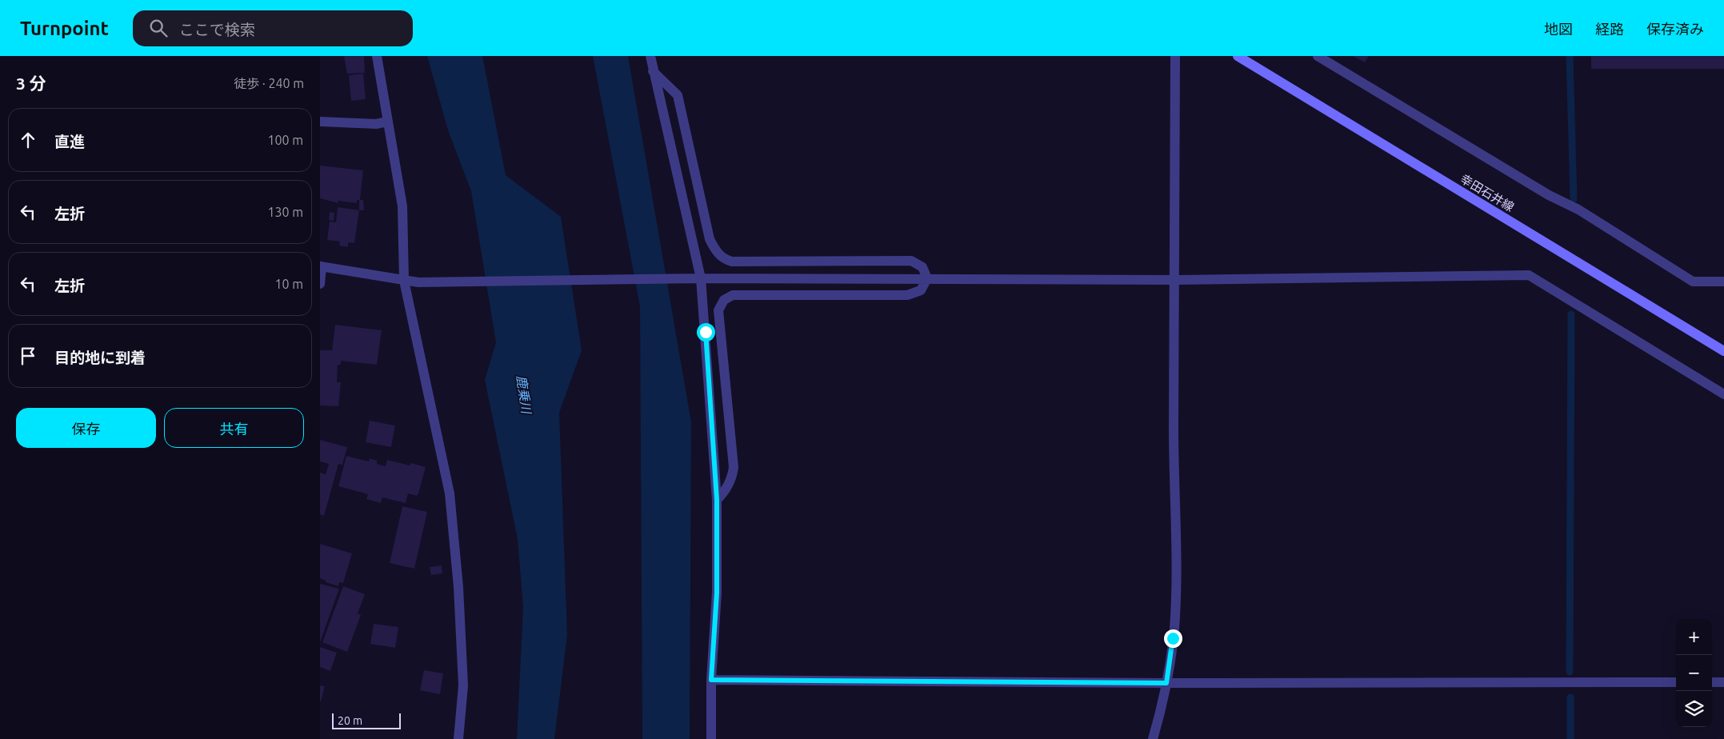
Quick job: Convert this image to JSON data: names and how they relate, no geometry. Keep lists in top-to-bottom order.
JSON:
{
  "streets": {
    "main road": ["幸田石井線"]
  },
  "water": ["鹿乗川"],
  "scale_bar": "20 m",
  "page": {
    "header": "Turnpoint",
    "search": "ここで検索",
    "nav": ["地図", "経路", "保存済み"],
    "heading": ["3 分", "徒歩 · 240 m"],
    "list": [
      ["直進", "100 m"],
      ["左折", "130 m"],
      ["左折", "10 m"],
      "目的地に到着"
    ],
    "buttons": ["保存", "共有"],
    "map_buttons": ["+", "−"],
    "scale": "20 m"
  }
}
